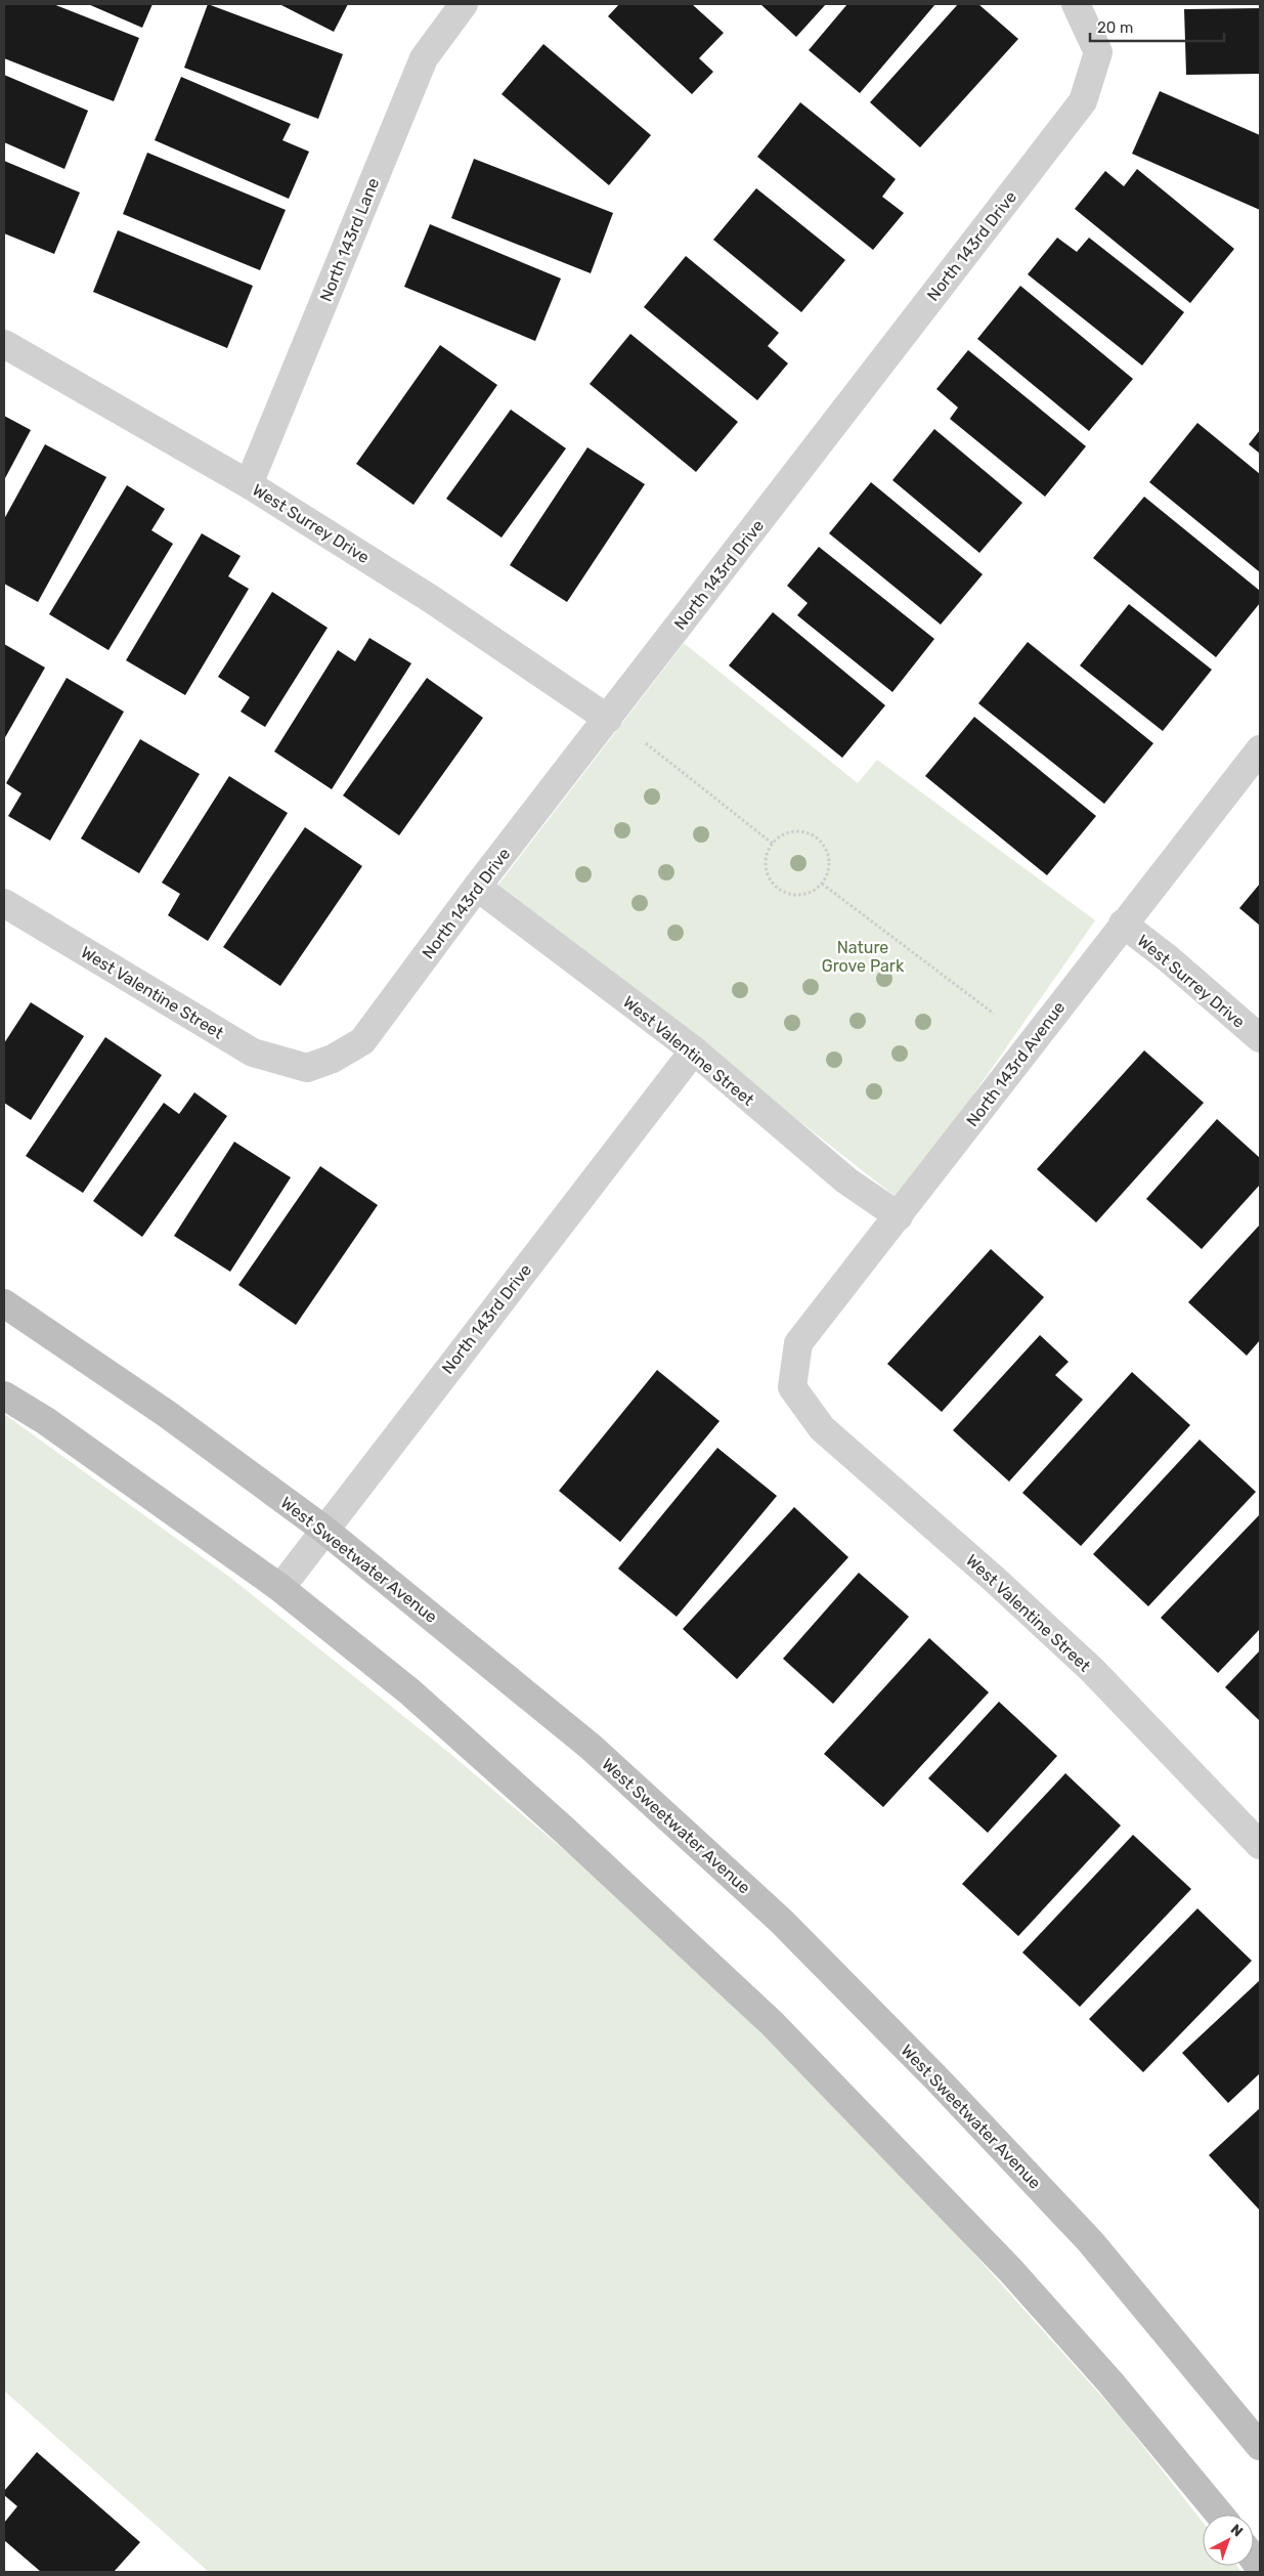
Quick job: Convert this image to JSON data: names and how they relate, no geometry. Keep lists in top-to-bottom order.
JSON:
{
  "streets": {
    "street": [
      "North 143rd Lane",
      "North 143rd Drive",
      "West Surrey Drive",
      "West Valentine Street",
      "North 143rd Avenue",
      "West Sweetwater Avenue"
    ]
  },
  "crossings": [
    ["North 143rd Lane", "West Surrey Drive"],
    ["North 143rd Drive", "West Surrey Drive"],
    ["North 143rd Drive", "West Valentine Street"],
    ["North 143rd Drive", "West Sweetwater Avenue"],
    ["West Surrey Drive", "North 143rd Avenue"],
    ["West Valentine Street", "North 143rd Avenue"]
  ],
  "parks": ["Nature Grove Park"],
  "scale_bar": "20 m",
  "north": "top right"
}
